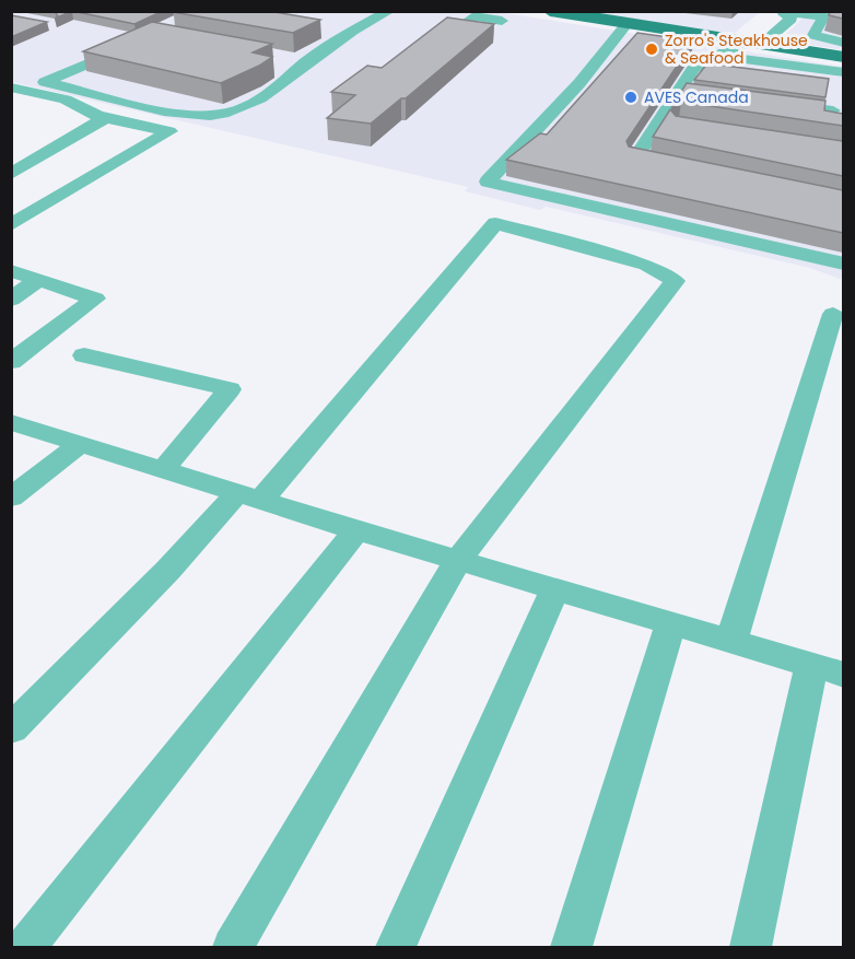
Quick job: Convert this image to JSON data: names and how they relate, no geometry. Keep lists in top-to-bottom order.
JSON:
{
  "places": ["Zorro's Steakhouse & Seafood", "AVES Canada"]
}
